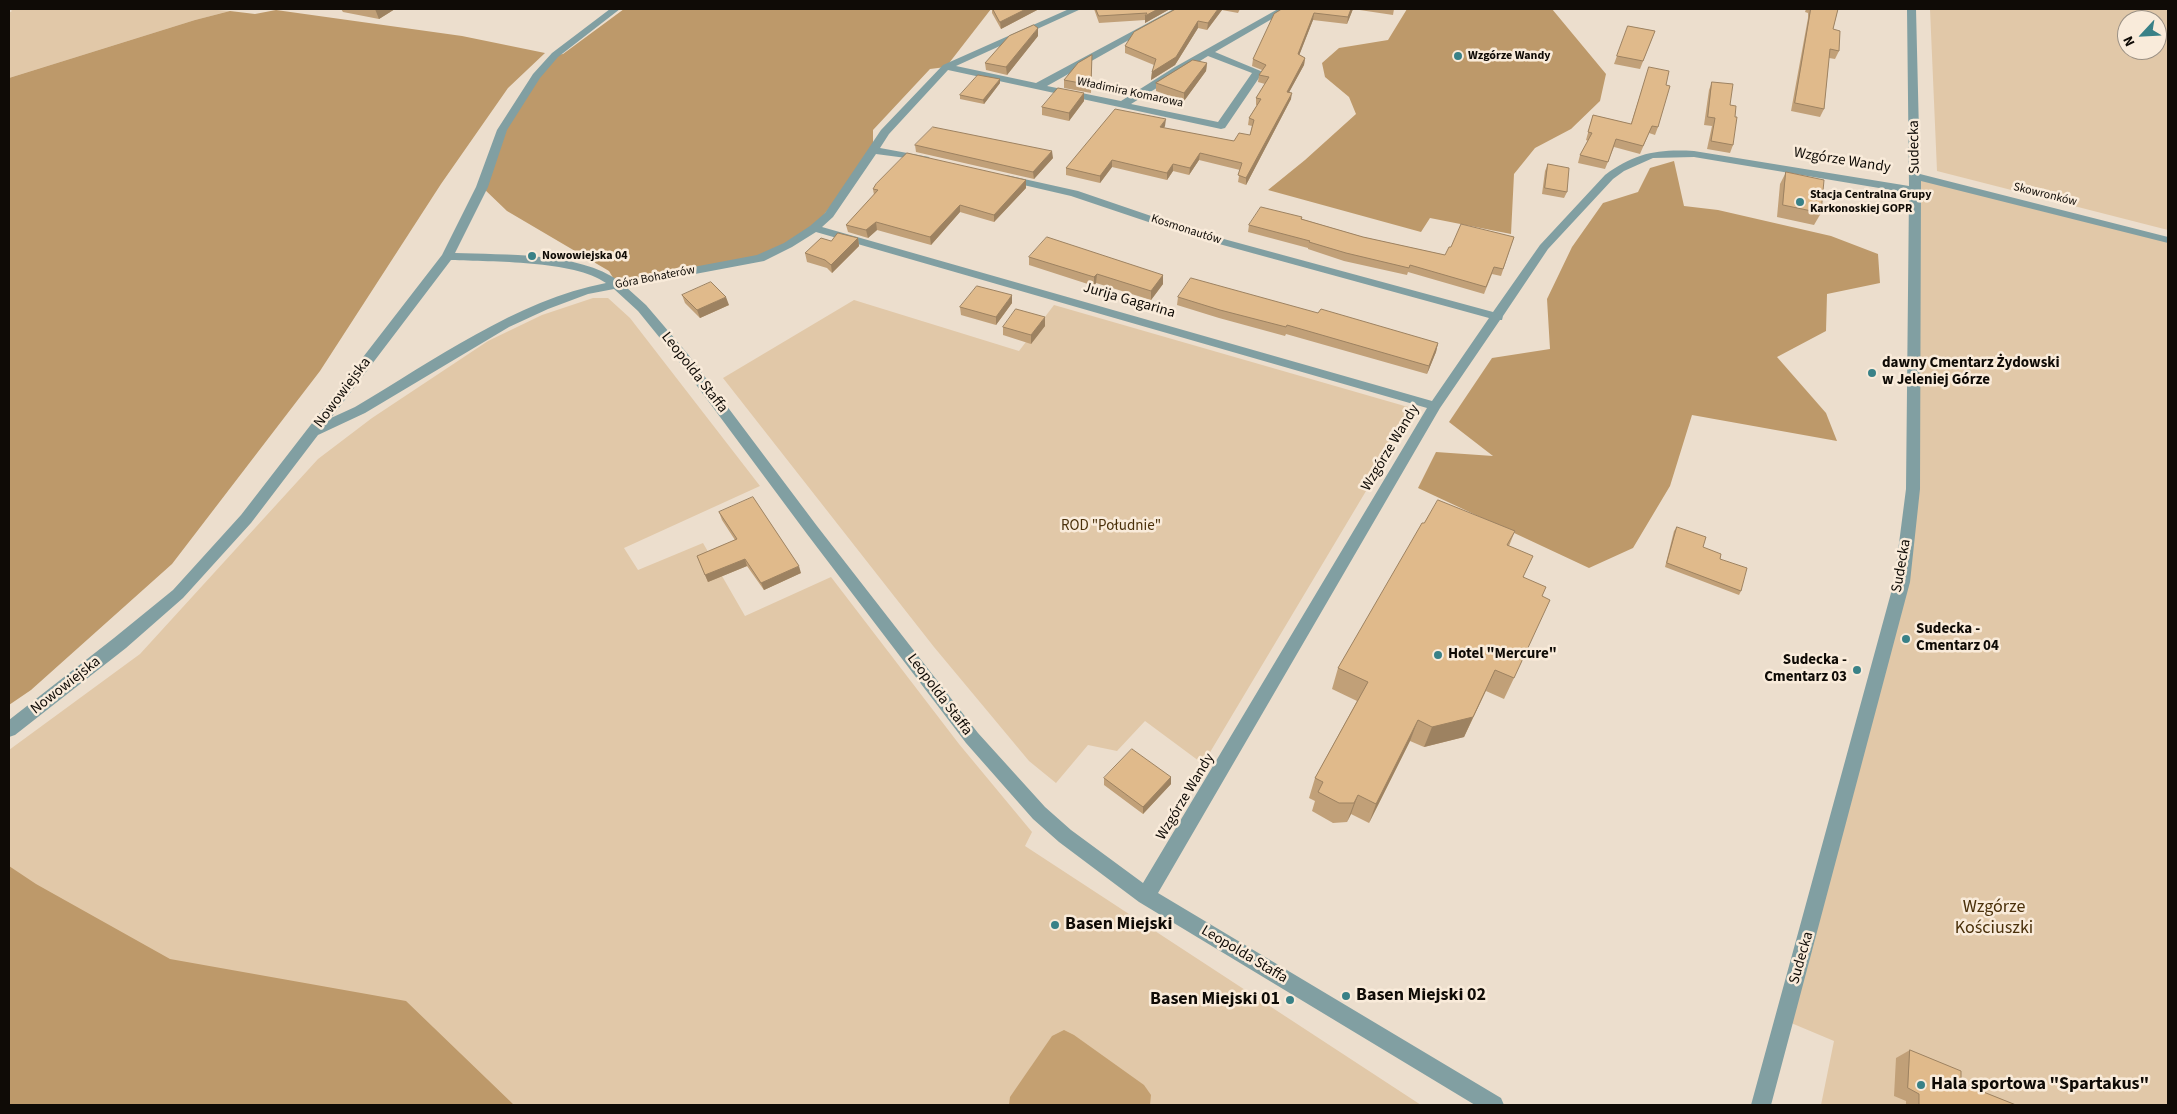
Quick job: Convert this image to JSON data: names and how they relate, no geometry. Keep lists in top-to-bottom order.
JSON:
{
  "streets": {
    "street": [
      "Władimira Komarowa",
      "Sudecka",
      "Wzgórze Wandy",
      "Skowronków",
      "Kosmonautów",
      "Góra Bohaterów",
      "Jurija Gagarina",
      "Leopolda Staffa",
      "Nowowiejska"
    ]
  },
  "crossings": [
    ["Władimira Komarowa", "Góra Bohaterów"],
    ["Sudecka", "Wzgórze Wandy"],
    ["Sudecka", "Skowronków"],
    ["Wzgórze Wandy", "Skowronków"],
    ["Wzgórze Wandy", "Kosmonautów"],
    ["Wzgórze Wandy", "Jurija Gagarina"],
    ["Wzgórze Wandy", "Leopolda Staffa"],
    ["Góra Bohaterów", "Jurija Gagarina"],
    ["Góra Bohaterów", "Leopolda Staffa"],
    ["Góra Bohaterów", "Nowowiejska"],
    ["Leopolda Staffa", "Nowowiejska"]
  ],
  "parks": ["ROD \"Południe\"", "Wzgórze Kościuszki"],
  "places": [
    "Wzgórze Wandy",
    "Stacja Centralna Grupy Karkonoskiej GOPR",
    "Nowowiejska 04",
    "dawny Cmentarz Żydowski w Jeleniej Górze",
    "Sudecka - Cmentarz 04",
    "Hotel \"Mercure\"",
    "Sudecka - Cmentarz 03",
    "Basen Miejski",
    "Basen Miejski 02",
    "Basen Miejski 01",
    "Hala sportowa \"Spartakus\""
  ],
  "north": "bottom left"
}
